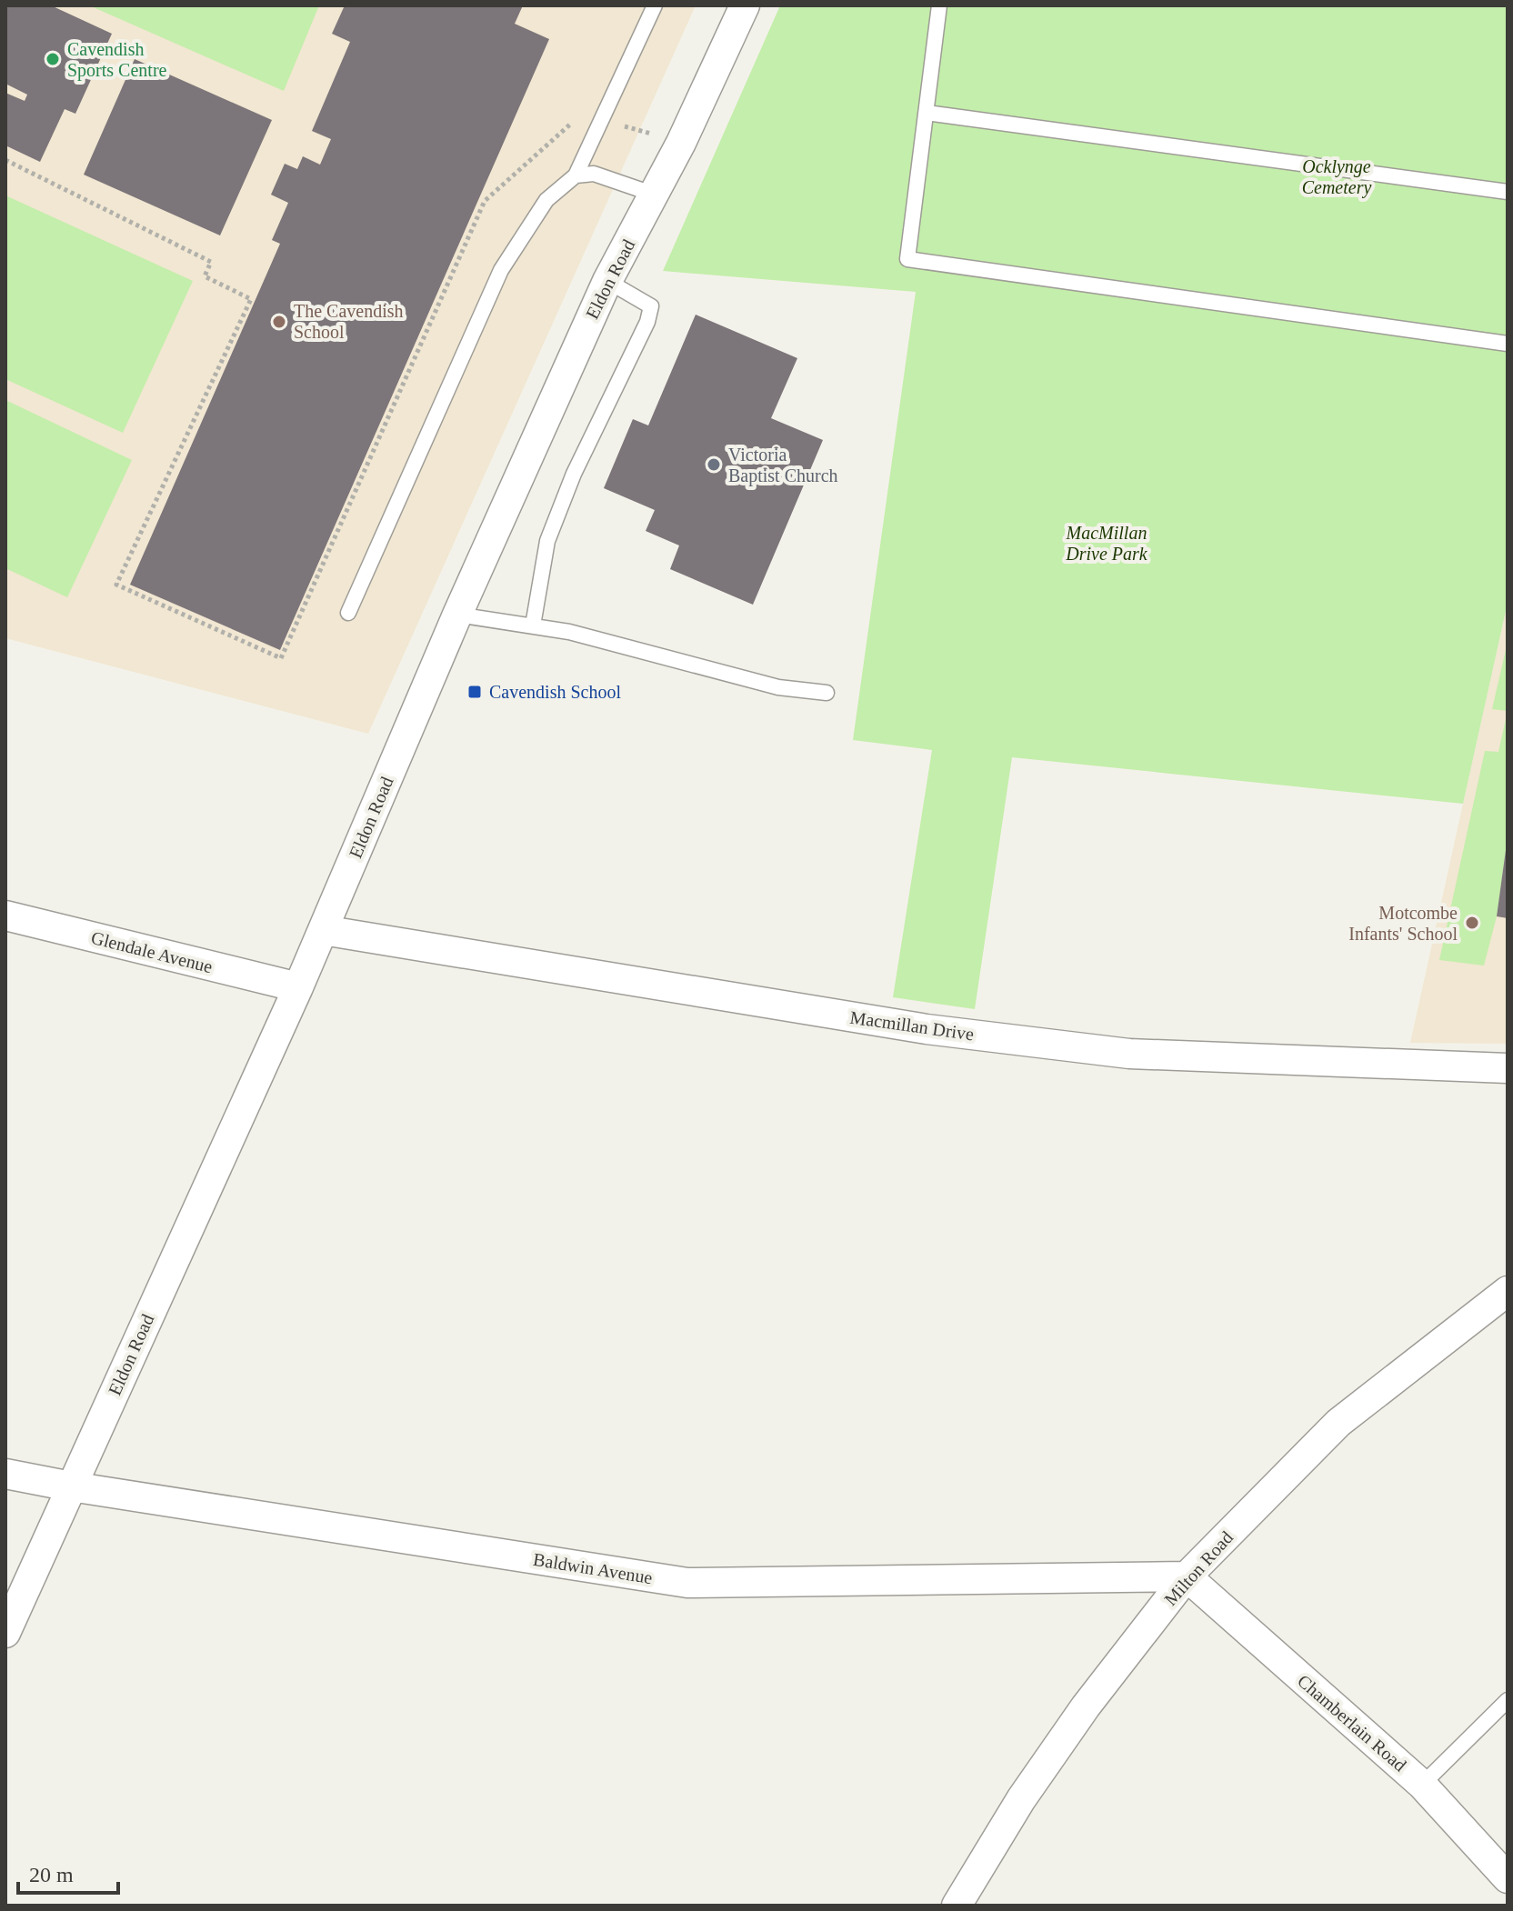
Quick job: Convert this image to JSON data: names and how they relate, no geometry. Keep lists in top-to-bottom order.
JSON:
{
  "streets": {
    "street": [
      "Eldon Road",
      "Glendale Avenue",
      "Macmillan Drive",
      "Baldwin Avenue",
      "Milton Road",
      "Chamberlain Road"
    ]
  },
  "crossings": [
    ["Eldon Road", "Glendale Avenue"],
    ["Eldon Road", "Macmillan Drive"],
    ["Eldon Road", "Baldwin Avenue"],
    ["Baldwin Avenue", "Milton Road"],
    ["Baldwin Avenue", "Chamberlain Road"],
    ["Milton Road", "Chamberlain Road"]
  ],
  "parks": ["Ocklynge Cemetery", "MacMillan Drive Park"],
  "places": {
    "other": [
      "Cavendish Sports Centre",
      "The Cavendish School",
      "Victoria Baptist Church",
      "Motcombe Infants' School"
    ],
    "transit": ["Cavendish School"]
  },
  "scale_bar": "20 m"
}
